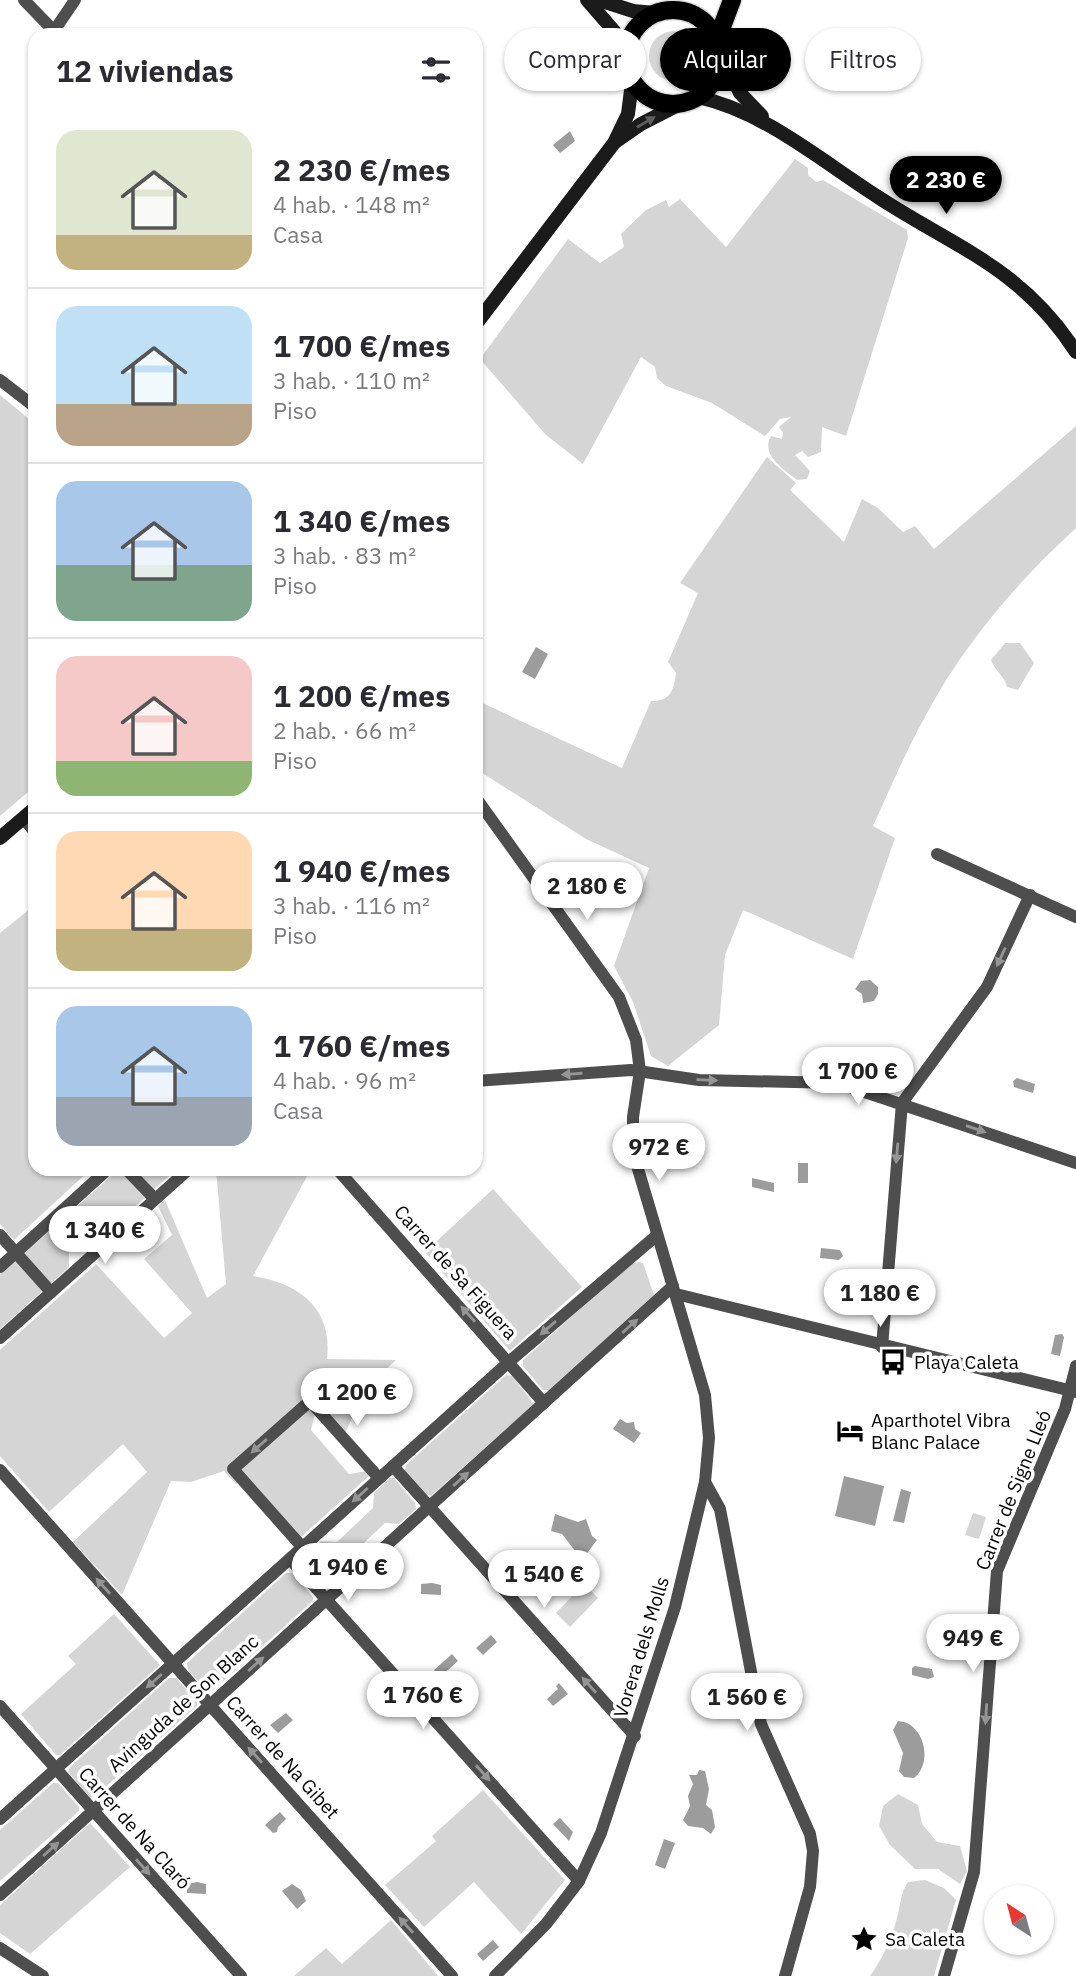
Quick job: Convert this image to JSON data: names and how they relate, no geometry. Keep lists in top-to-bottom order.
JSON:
{
  "streets": {
    "street": [
      "Carrer de Sa Figuera",
      "Carrer de Signe Lleó",
      "Vorera dels Molls",
      "Avinguda de Son Blanc",
      "Carrer de Na Gibet",
      "Carrer de Na Claró"
    ]
  },
  "crossings": [
    ["Carrer de Sa Figuera", "Avinguda de Son Blanc"],
    ["Vorera dels Molls", "Avinguda de Son Blanc"],
    ["Avinguda de Son Blanc", "Carrer de Na Gibet"],
    ["Avinguda de Son Blanc", "Carrer de Na Claró"]
  ],
  "one_way": [
    "Carrer de Sa Figuera",
    "Carrer de Signe Lleó",
    "Carrer de Na Gibet",
    "Carrer de Na Claró"
  ],
  "places": {
    "bus stop": ["Playa Caleta"],
    "hotel": ["Aparthotel Vibra Blanc Palace"],
    "place": ["Sa Caleta"]
  },
  "north": "top left",
  "page": {
    "chip": ["Comprar", "Alquilar", "Filtros"],
    "heading": "12 viviendas",
    "list": [
      {
        "name": "2 230 €/mes",
        "note": "4 hab. · 148 m² · Casa"
      },
      {
        "name": "1 700 €/mes",
        "note": "3 hab. · 110 m² · Piso"
      },
      {
        "name": "1 340 €/mes",
        "note": "3 hab. · 83 m² · Piso"
      },
      {
        "name": "1 200 €/mes",
        "note": "2 hab. · 66 m² · Piso"
      },
      {
        "name": "1 940 €/mes",
        "note": "3 hab. · 116 m² · Piso"
      },
      {
        "name": "1 760 €/mes",
        "note": "4 hab. · 96 m² · Casa"
      }
    ],
    "price": [
      "2 230 €",
      "2 180 €",
      "1 700 €",
      "972 €",
      "1 340 €",
      "1 180 €",
      "1 200 €",
      "1 940 €",
      "1 540 €",
      "949 €",
      "1 760 €",
      "1 560 €"
    ]
  }
}
